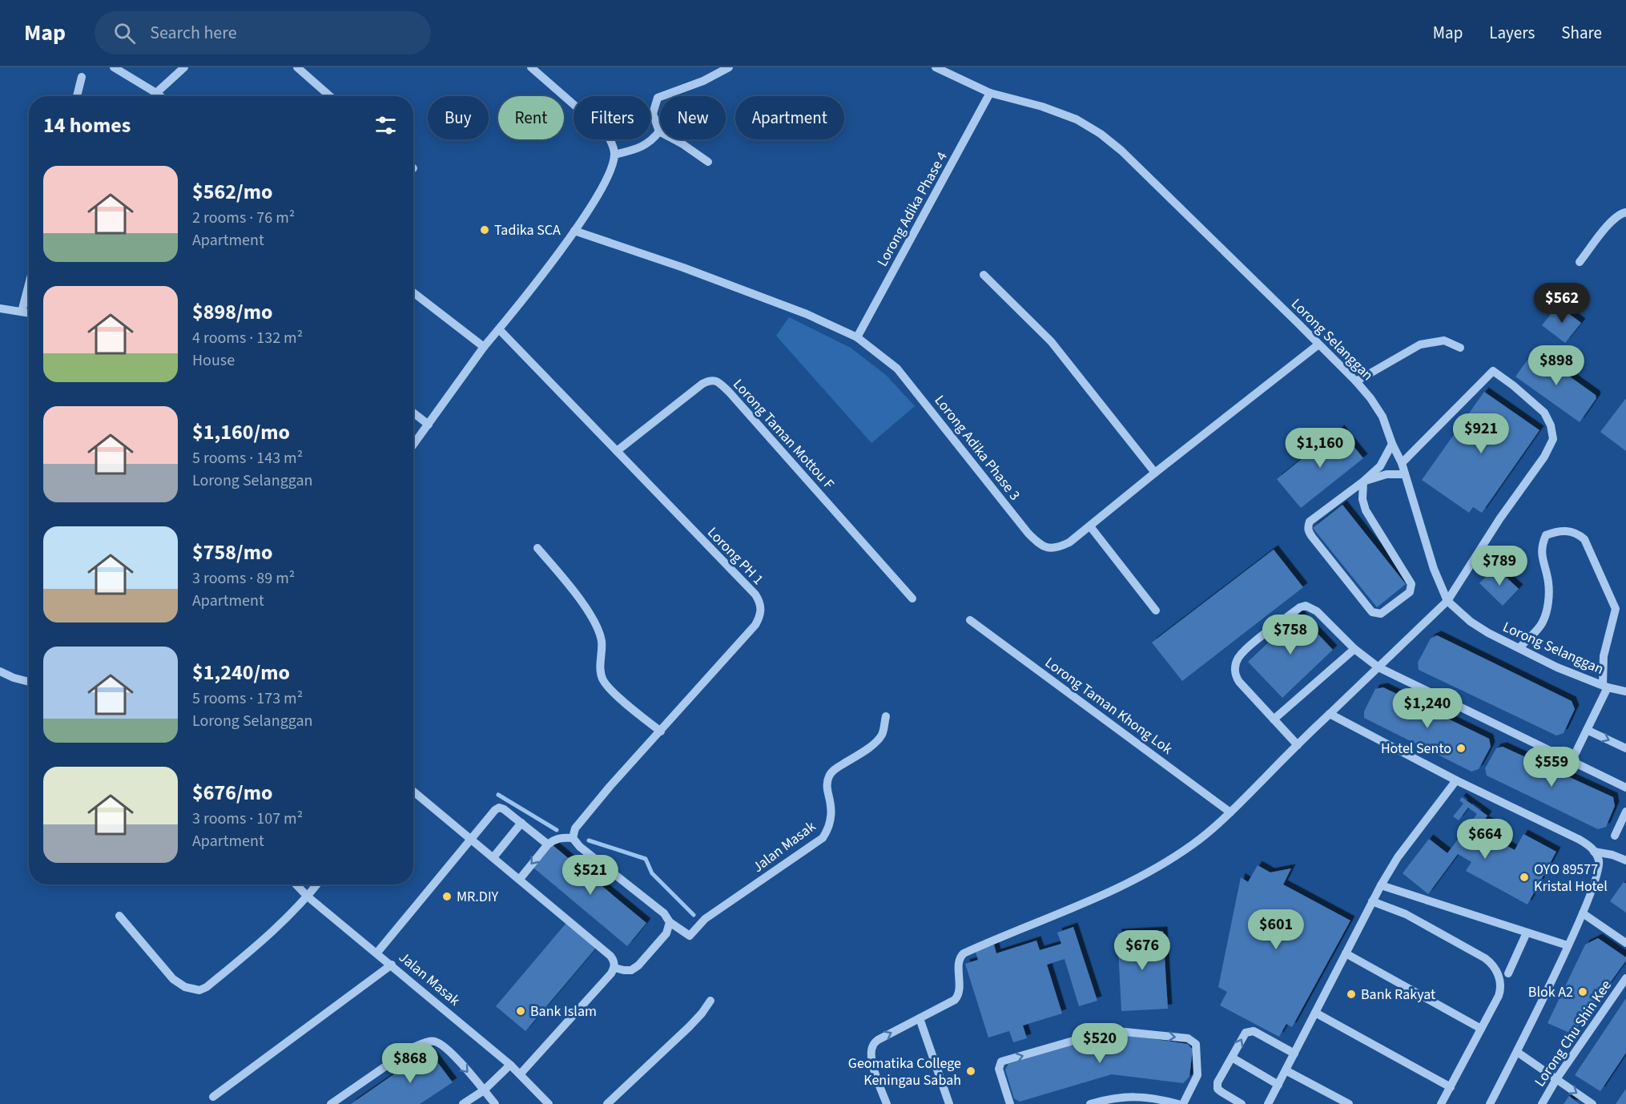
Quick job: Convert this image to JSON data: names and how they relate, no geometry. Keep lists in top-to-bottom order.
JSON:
{
  "streets": {
    "street": [
      "Lorong Adika Phase 4",
      "Lorong Selanggan",
      "Lorong Taman Mottou F",
      "Lorong Adika Phase 3",
      "Lorong PH 1",
      "Lorong Taman Khong Lok",
      "Jalan Masak",
      "Lorong Chu Shin Kee"
    ]
  },
  "crossings": [
    ["Lorong Adika Phase 4", "Lorong Selanggan"],
    ["Lorong Adika Phase 4", "Lorong Adika Phase 3"],
    ["Lorong Selanggan", "Lorong Adika Phase 3"],
    ["Lorong Taman Mottou F", "Lorong PH 1"]
  ],
  "places": [
    "Tadika SCA",
    "Hotel Sento",
    "OYO 89577 Kristal Hotel",
    "MR.DIY",
    "Blok A2",
    "Bank Rakyat",
    "Bank Islam",
    "Geomatika College Keningau Sabah"
  ],
  "page": {
    "header": "Map",
    "search": "Search here",
    "nav": ["Map", "Layers", "Share"],
    "chip": [
      "Buy",
      "Rent",
      "Filters",
      "New",
      "Apartment"
    ],
    "heading": "14 homes",
    "list": [
      {
        "name": "$562/mo",
        "note": "2 rooms · 76 m² · Apartment"
      },
      {
        "name": "$898/mo",
        "note": "4 rooms · 132 m² · House"
      },
      {
        "name": "$1,160/mo",
        "note": "5 rooms · 143 m² · Lorong Selanggan"
      },
      {
        "name": "$758/mo",
        "note": "3 rooms · 89 m² · Apartment"
      },
      {
        "name": "$1,240/mo",
        "note": "5 rooms · 173 m² · Lorong Selanggan"
      },
      {
        "name": "$676/mo",
        "note": "3 rooms · 107 m² · Apartment"
      }
    ],
    "price": [
      "$562",
      "$898",
      "$921",
      "$1,160",
      "$789",
      "$758",
      "$1,240",
      "$559",
      "$664",
      "$521",
      "$601",
      "$676",
      "$520",
      "$868"
    ]
  }
}
